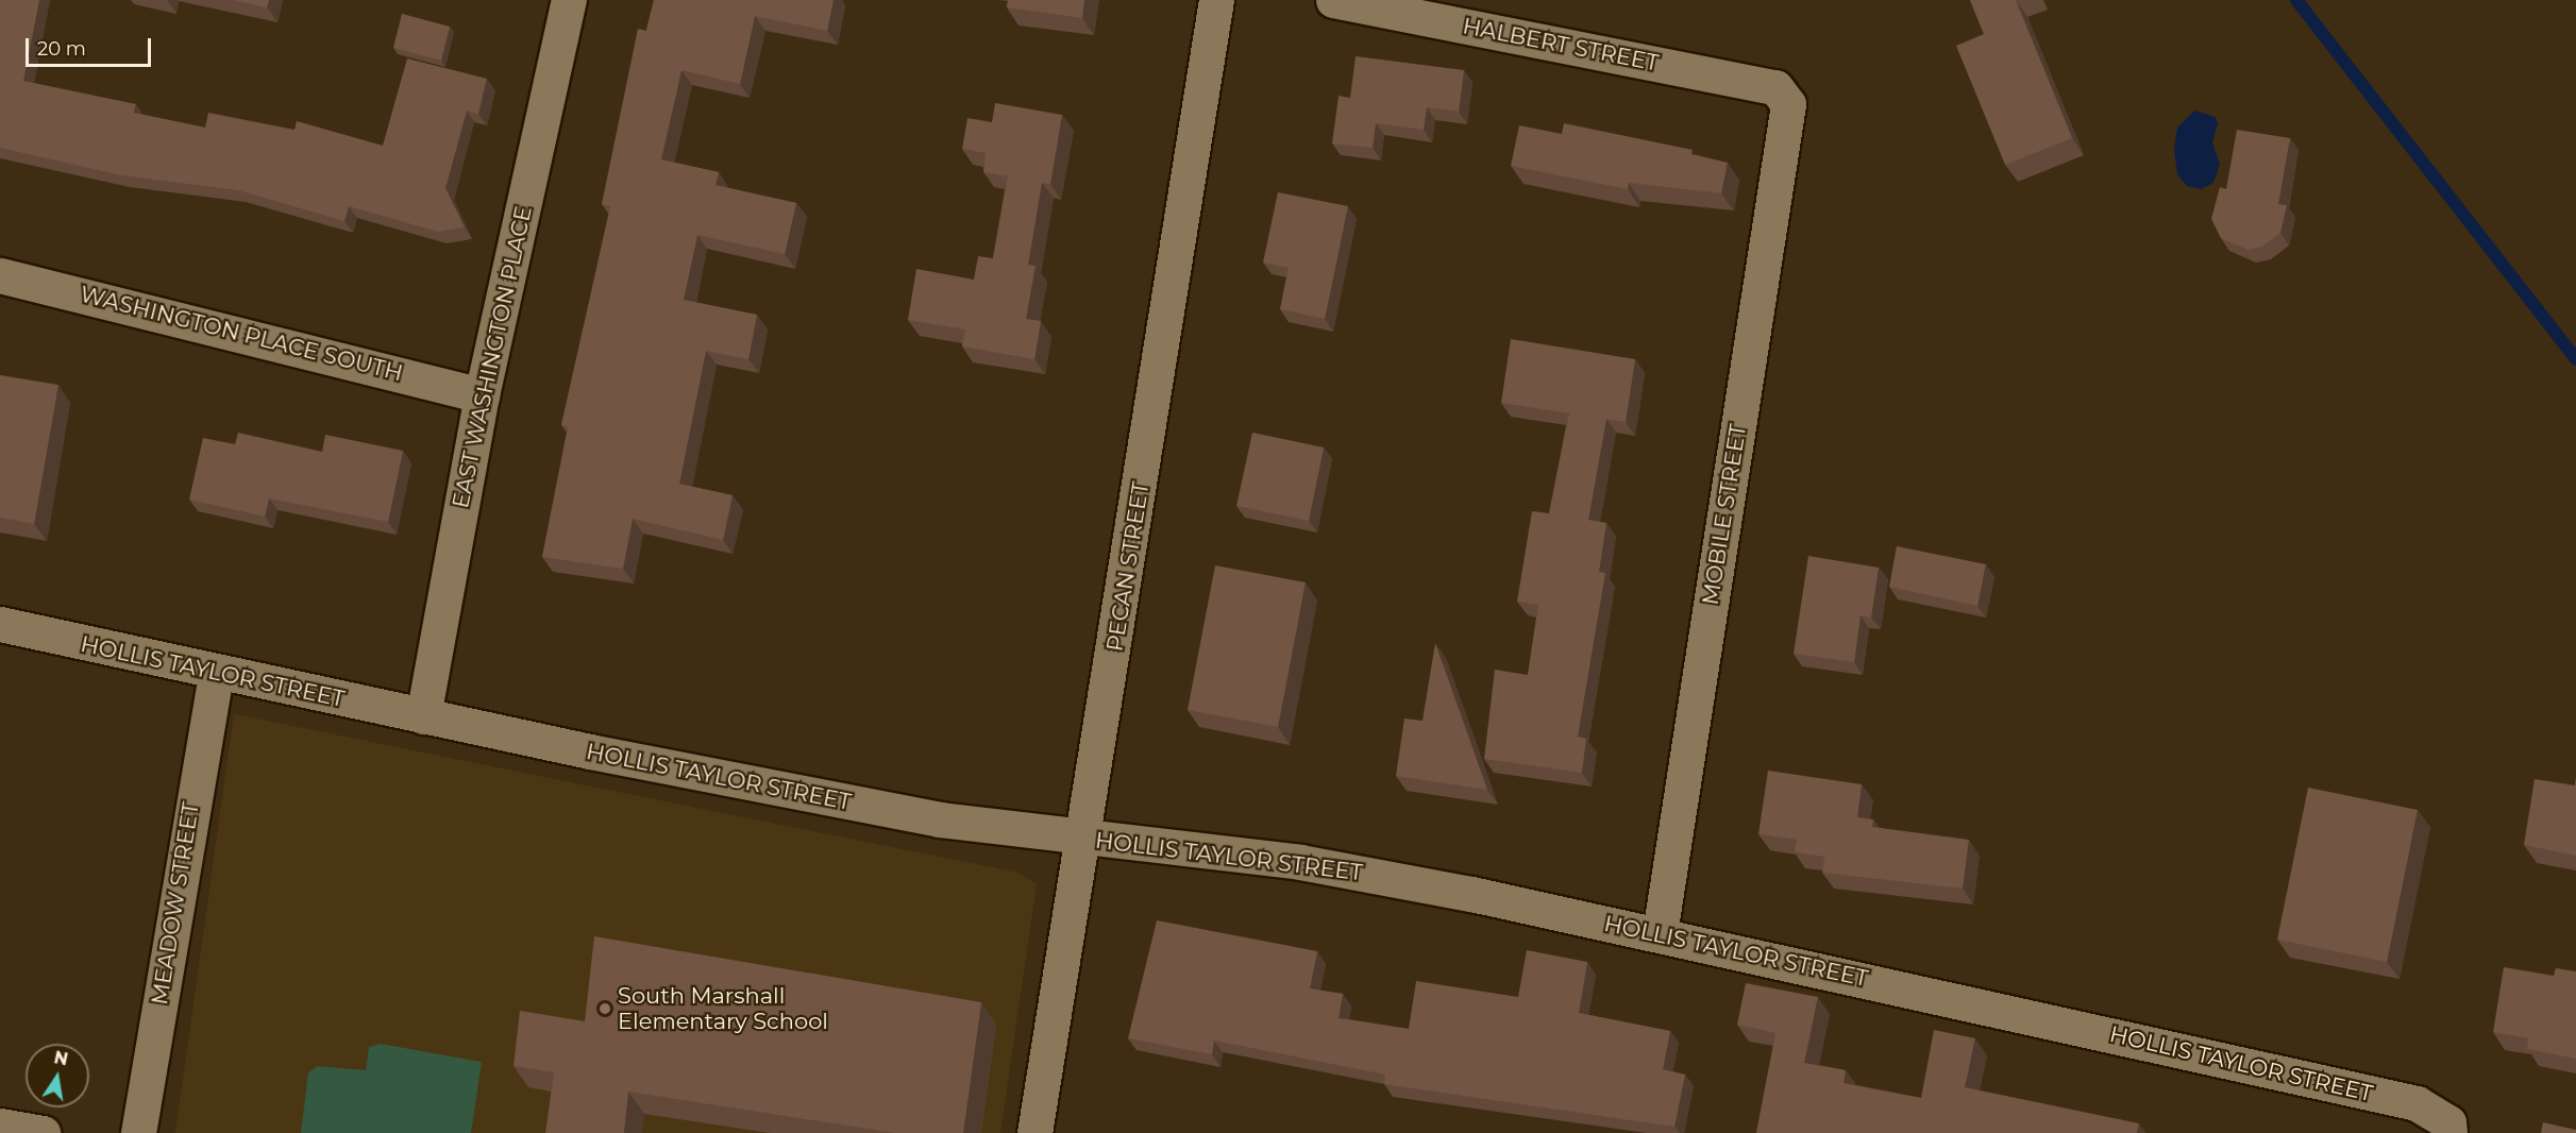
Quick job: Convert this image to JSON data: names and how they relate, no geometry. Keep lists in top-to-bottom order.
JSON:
{
  "streets": {
    "street": [
      "HALBERT STREET",
      "WASHINGTON PLACE SOUTH",
      "EAST WASHINGTON PLACE",
      "MOBILE STREET",
      "PECAN STREET",
      "HOLLIS TAYLOR STREET",
      "MEADOW STREET"
    ]
  },
  "crossings": [
    ["HALBERT STREET", "MOBILE STREET"],
    ["WASHINGTON PLACE SOUTH", "EAST WASHINGTON PLACE"],
    ["EAST WASHINGTON PLACE", "HOLLIS TAYLOR STREET"],
    ["MOBILE STREET", "HOLLIS TAYLOR STREET"],
    ["PECAN STREET", "HOLLIS TAYLOR STREET"],
    ["HOLLIS TAYLOR STREET", "MEADOW STREET"]
  ],
  "places": ["South Marshall Elementary School"],
  "scale_bar": "20 m",
  "north": "top"
}
